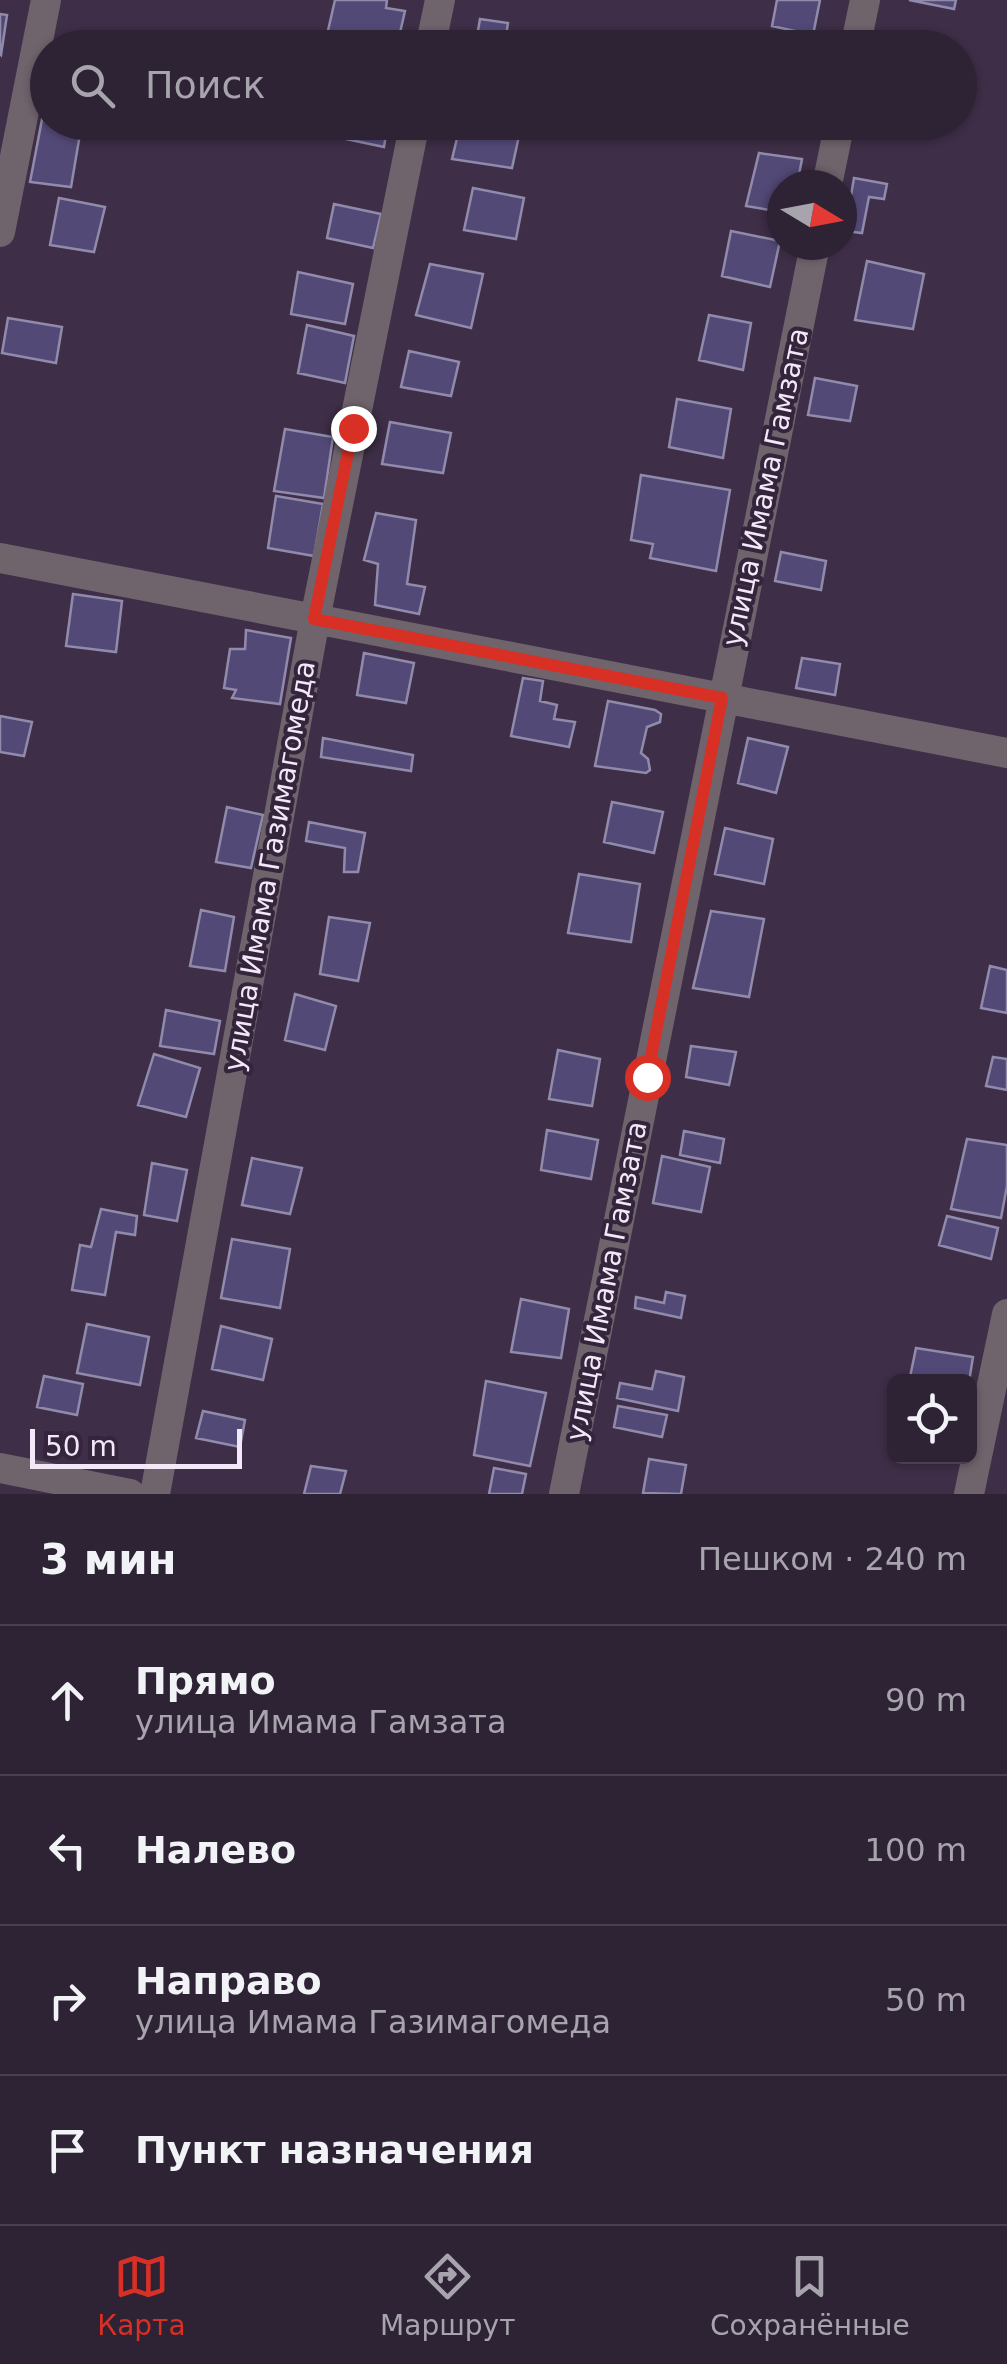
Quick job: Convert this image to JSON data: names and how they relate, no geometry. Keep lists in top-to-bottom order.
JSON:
{
  "streets": {
    "street": ["улица Имама Гамзата", "улица Имама Газимагомеда"]
  },
  "scale_bar": "50 m",
  "north": "right",
  "page": {
    "search": "Поиск",
    "scale": "50 m",
    "heading": ["3 мин", "Пешком · 240 m"],
    "list": [
      ["Прямо", "улица Имама Гамзата", "90 m"],
      ["Налево", "100 m"],
      ["Направо", "улица Имама Газимагомеда", "50 m"],
      "Пункт назначения"
    ],
    "nav": ["Карта", "Маршрут", "Сохранённые"]
  }
}
